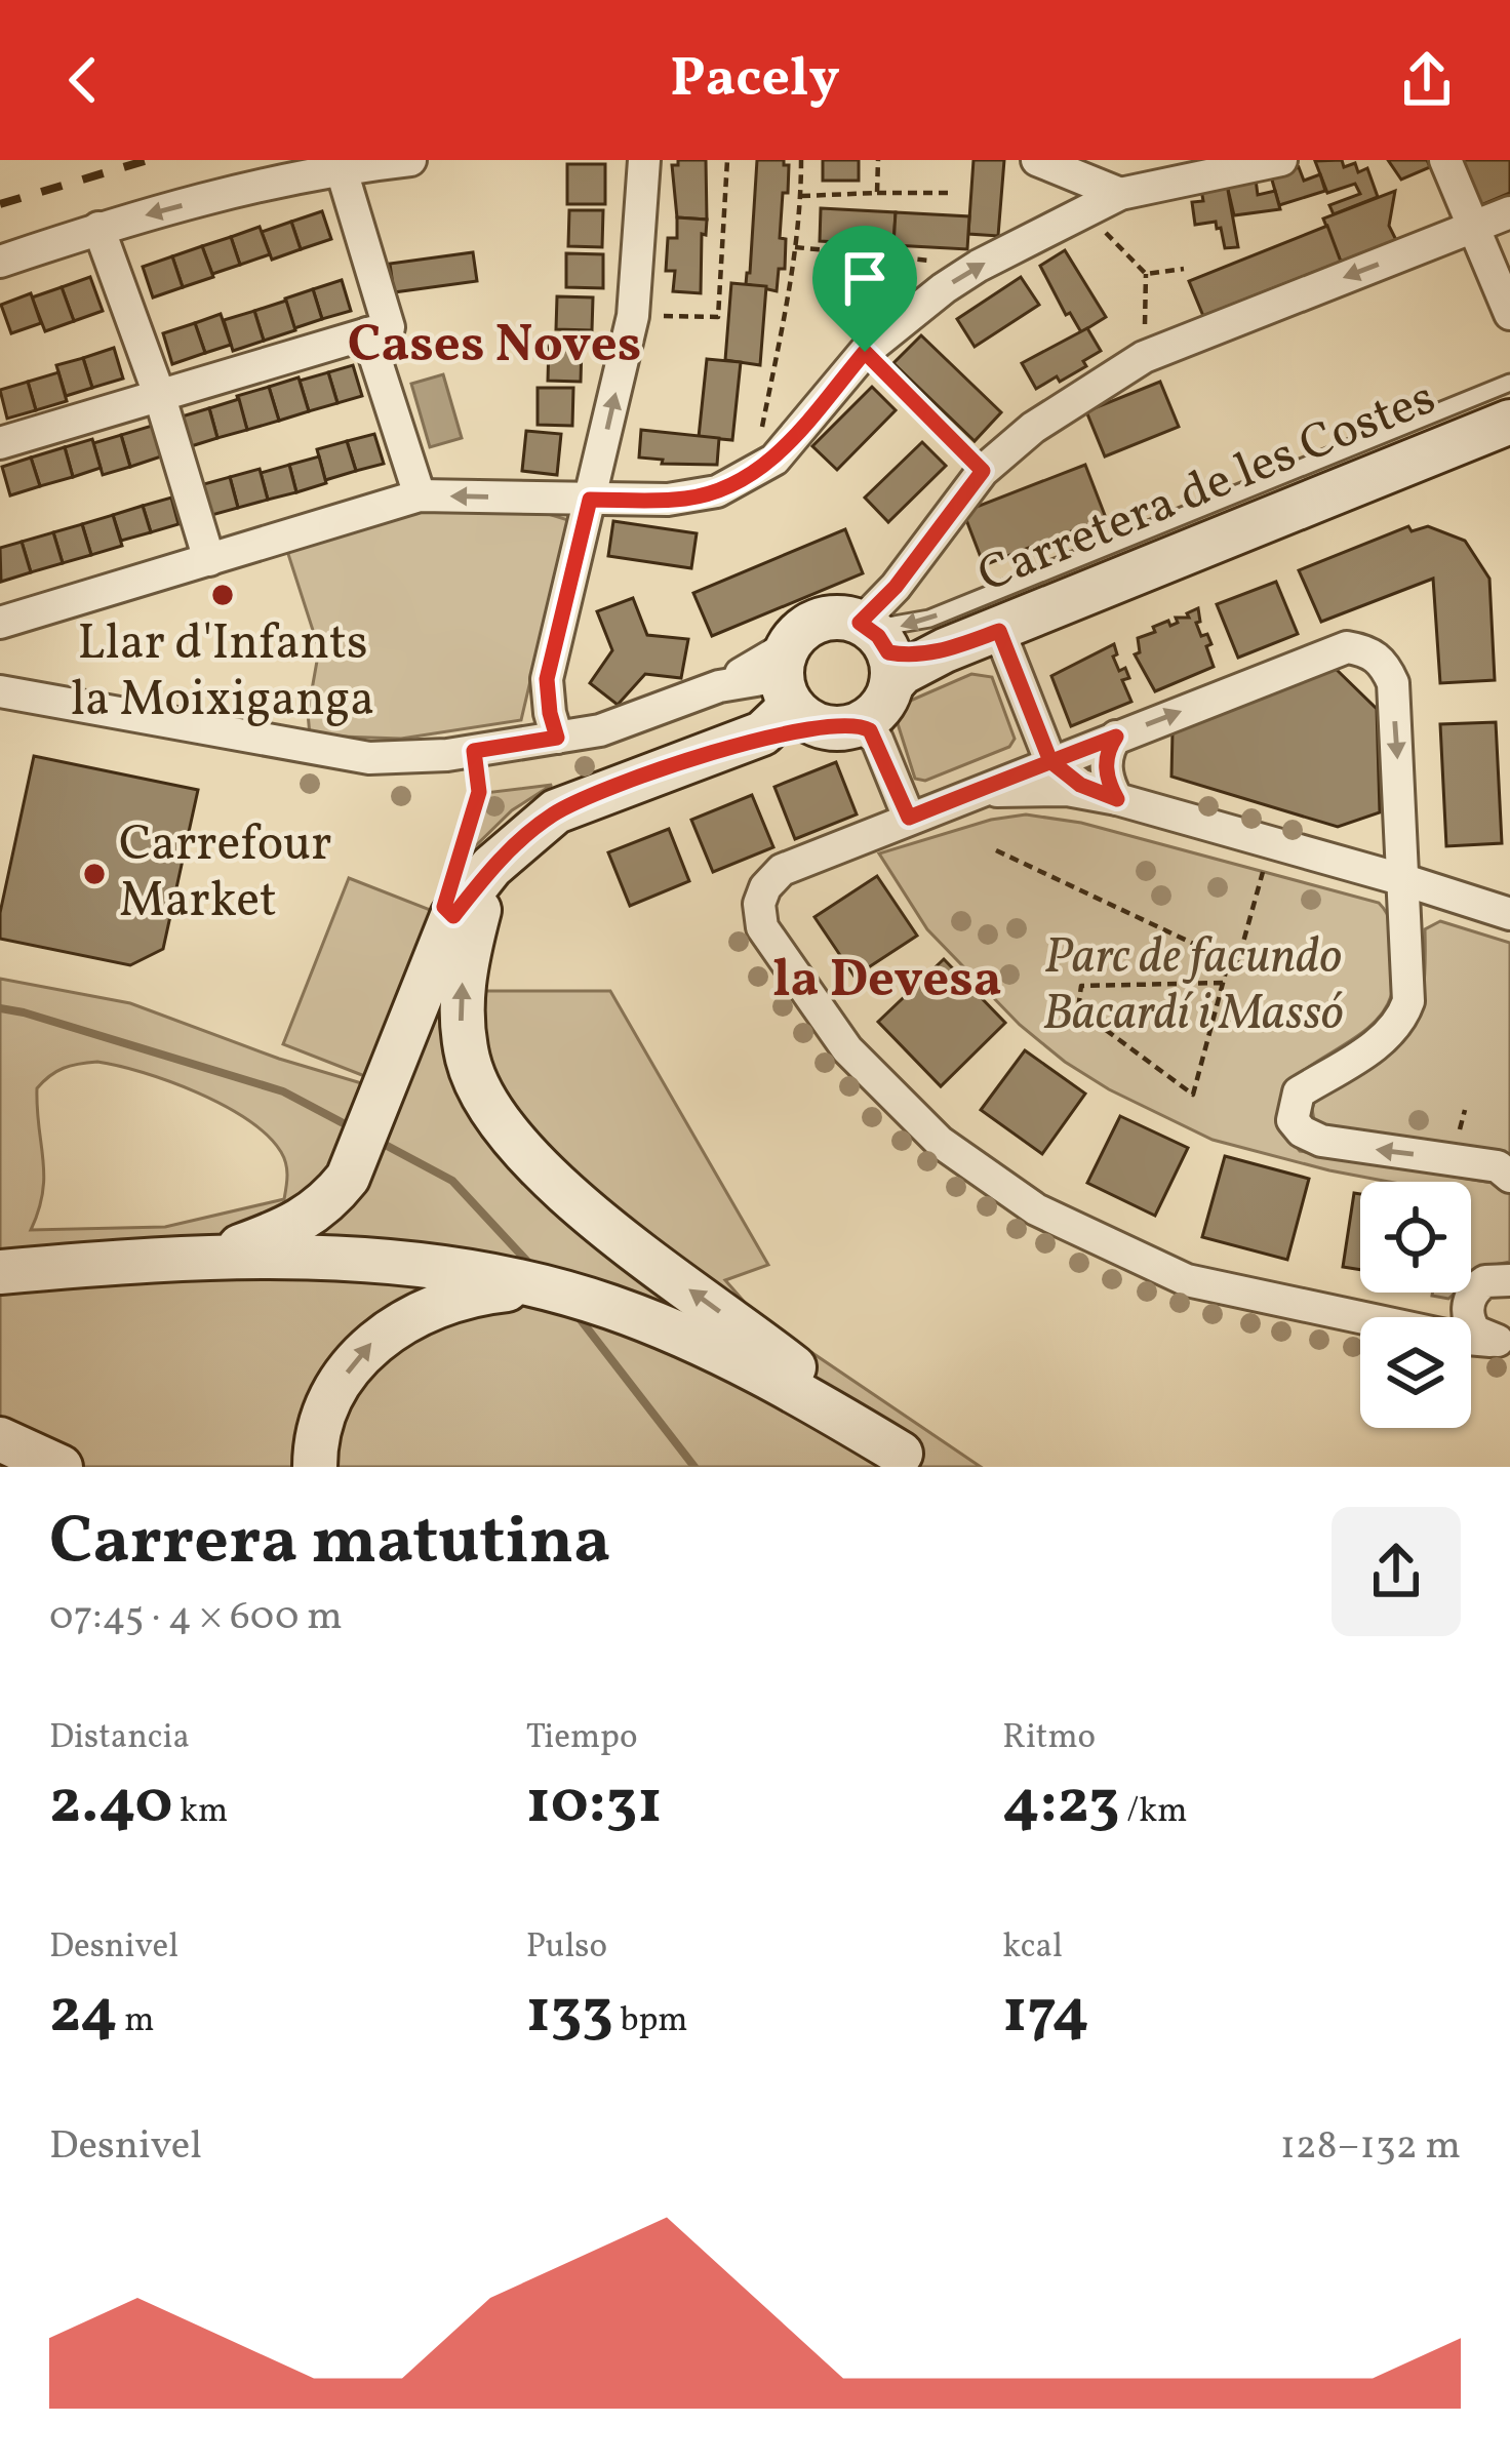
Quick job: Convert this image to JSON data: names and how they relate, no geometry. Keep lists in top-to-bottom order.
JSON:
{
  "streets": {
    "main road": ["Carretera de les Costes"]
  },
  "one_way": ["Carretera de les Costes"],
  "districts": ["Cases Noves", "la Devesa"],
  "parks": ["Parc de facundo Bacardí i Massó"],
  "places": ["Llar d'Infants la Moixiganga", "Carrefour Market"],
  "page": {
    "header": "Pacely",
    "heading": ["Carrera matutina", "07:45 · 4 × 600 m"],
    "stats": [
      ["Distancia", "2.40 km"],
      ["Tiempo", "10:31"],
      ["Ritmo", "4:23 /km"],
      ["Desnivel", "24 m"],
      ["Pulso", "133 bpm"],
      ["kcal", "174"]
    ],
    "chart": ["Desnivel", "128–132 m"]
  }
}
